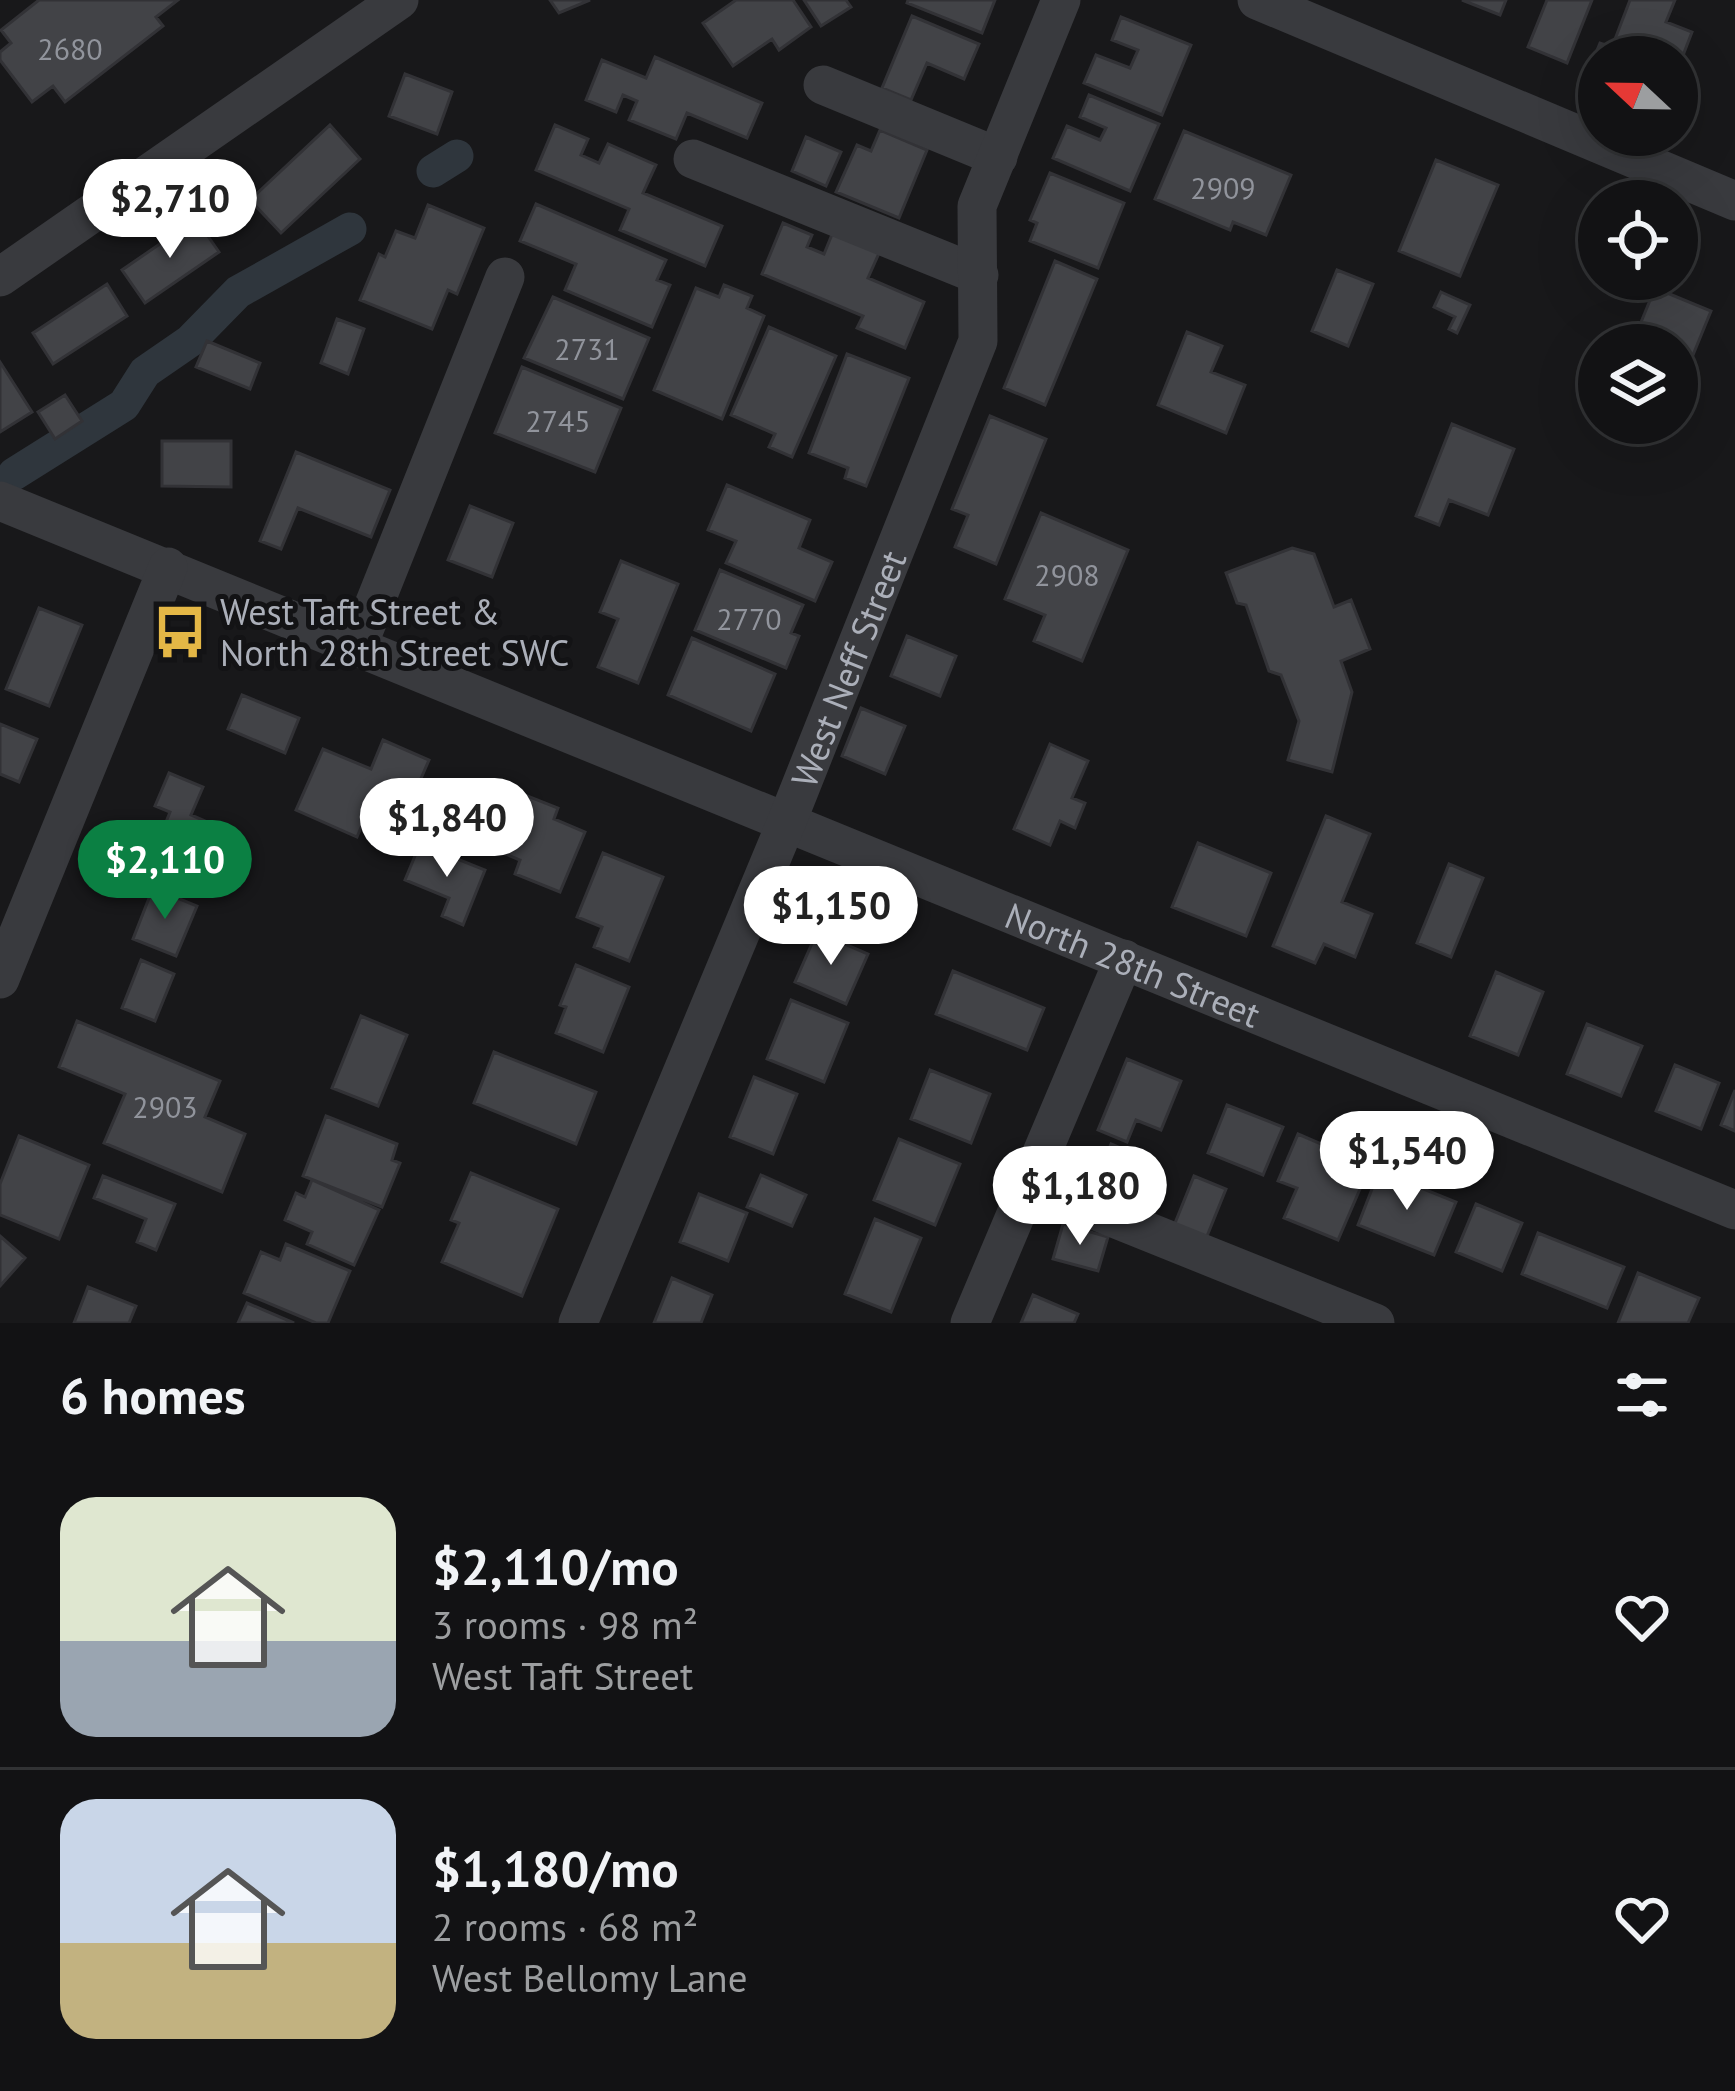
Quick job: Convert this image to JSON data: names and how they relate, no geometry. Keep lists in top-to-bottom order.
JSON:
{
  "streets": {
    "street": ["West Neff Street", "North 28th Street"]
  },
  "crossings": [
    ["West Neff Street", "North 28th Street"]
  ],
  "places": {
    "bus stop": ["West Taft Street & North 28th Street SWC"]
  },
  "house_numbers": [
    "2680",
    "2909",
    "2731",
    "2745",
    "2908",
    "2770",
    "2903"
  ],
  "north": "left",
  "page": {
    "price": [
      "$2,710",
      "$1,840",
      "$2,110",
      "$1,150",
      "$1,540",
      "$1,180"
    ],
    "heading": "6 homes",
    "list": [
      {
        "name": "$2,110/mo",
        "note": "3 rooms · 98 m² · West Taft Street"
      },
      {
        "name": "$1,180/mo",
        "note": "2 rooms · 68 m² · West Bellomy Lane"
      }
    ]
  }
}
